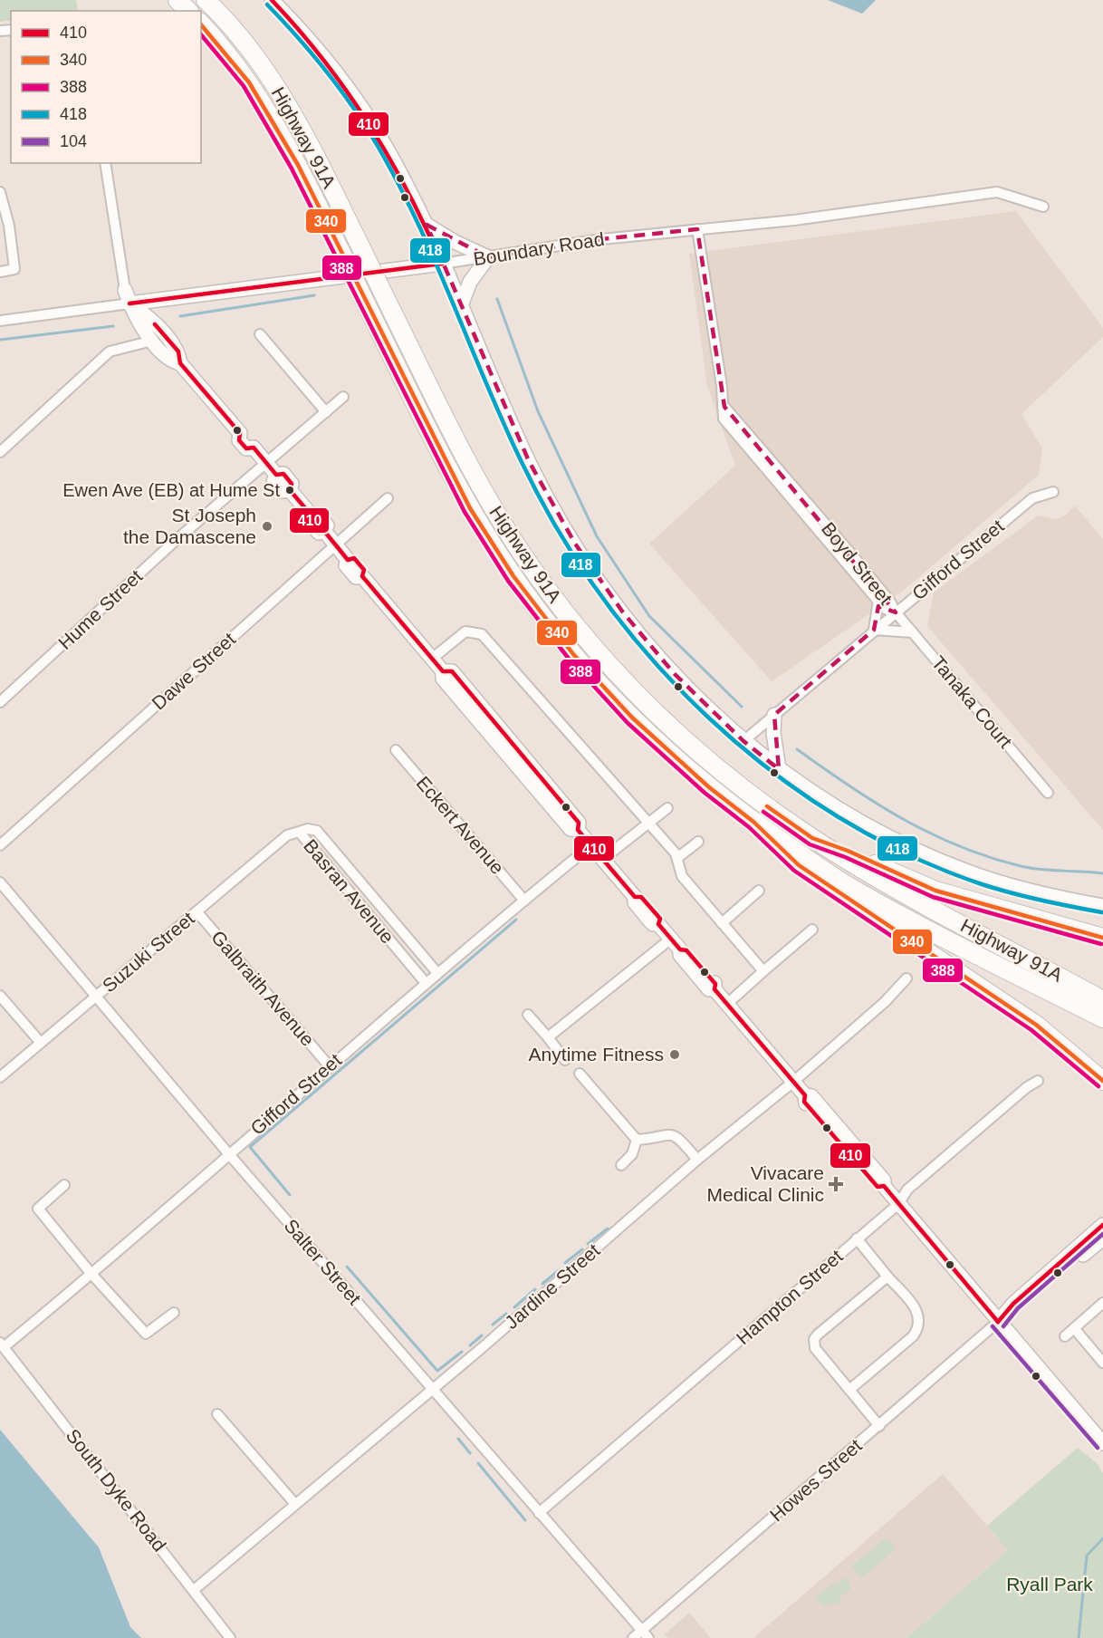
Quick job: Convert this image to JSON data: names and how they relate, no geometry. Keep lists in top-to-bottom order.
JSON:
{
  "streets": {
    "highway": ["Highway 91A"],
    "street": [
      "Boundary Road",
      "Gifford Street",
      "Boyd Street",
      "Hume Street",
      "Dawe Street",
      "Tanaka Court",
      "Eckert Avenue",
      "Basran Avenue",
      "Suzuki Street",
      "Galbraith Avenue",
      "Salter Street",
      "Jardine Street",
      "Hampton Street",
      "Howes Street",
      "South Dyke Road"
    ]
  },
  "crossings": [
    ["Boundary Road", "Boyd Street"],
    ["Gifford Street", "Boyd Street"],
    ["Gifford Street", "Tanaka Court"],
    ["Gifford Street", "Eckert Avenue"],
    ["Gifford Street", "Basran Avenue"],
    ["Gifford Street", "Galbraith Avenue"],
    ["Gifford Street", "Salter Street"],
    ["Gifford Street", "South Dyke Road"],
    ["Boyd Street", "Tanaka Court"],
    ["Basran Avenue", "Suzuki Street"],
    ["Suzuki Street", "Galbraith Avenue"],
    ["Suzuki Street", "Salter Street"],
    ["Salter Street", "Jardine Street"],
    ["Salter Street", "Hampton Street"],
    ["Salter Street", "Howes Street"],
    ["Jardine Street", "South Dyke Road"]
  ],
  "parks": ["Ryall Park"],
  "places": {
    "other": ["Ewen Ave (EB) at Hume St", "St Joseph the Damascene", "Anytime Fitness"],
    "health": ["Vivacare Medical Clinic"]
  },
  "lines": [
    "transit line 410",
    "transit line 418",
    "transit line 340",
    "transit line 388",
    "transit line 104"
  ],
  "legend": [
    "410",
    "340",
    "388",
    "418",
    "104"
  ]
}
